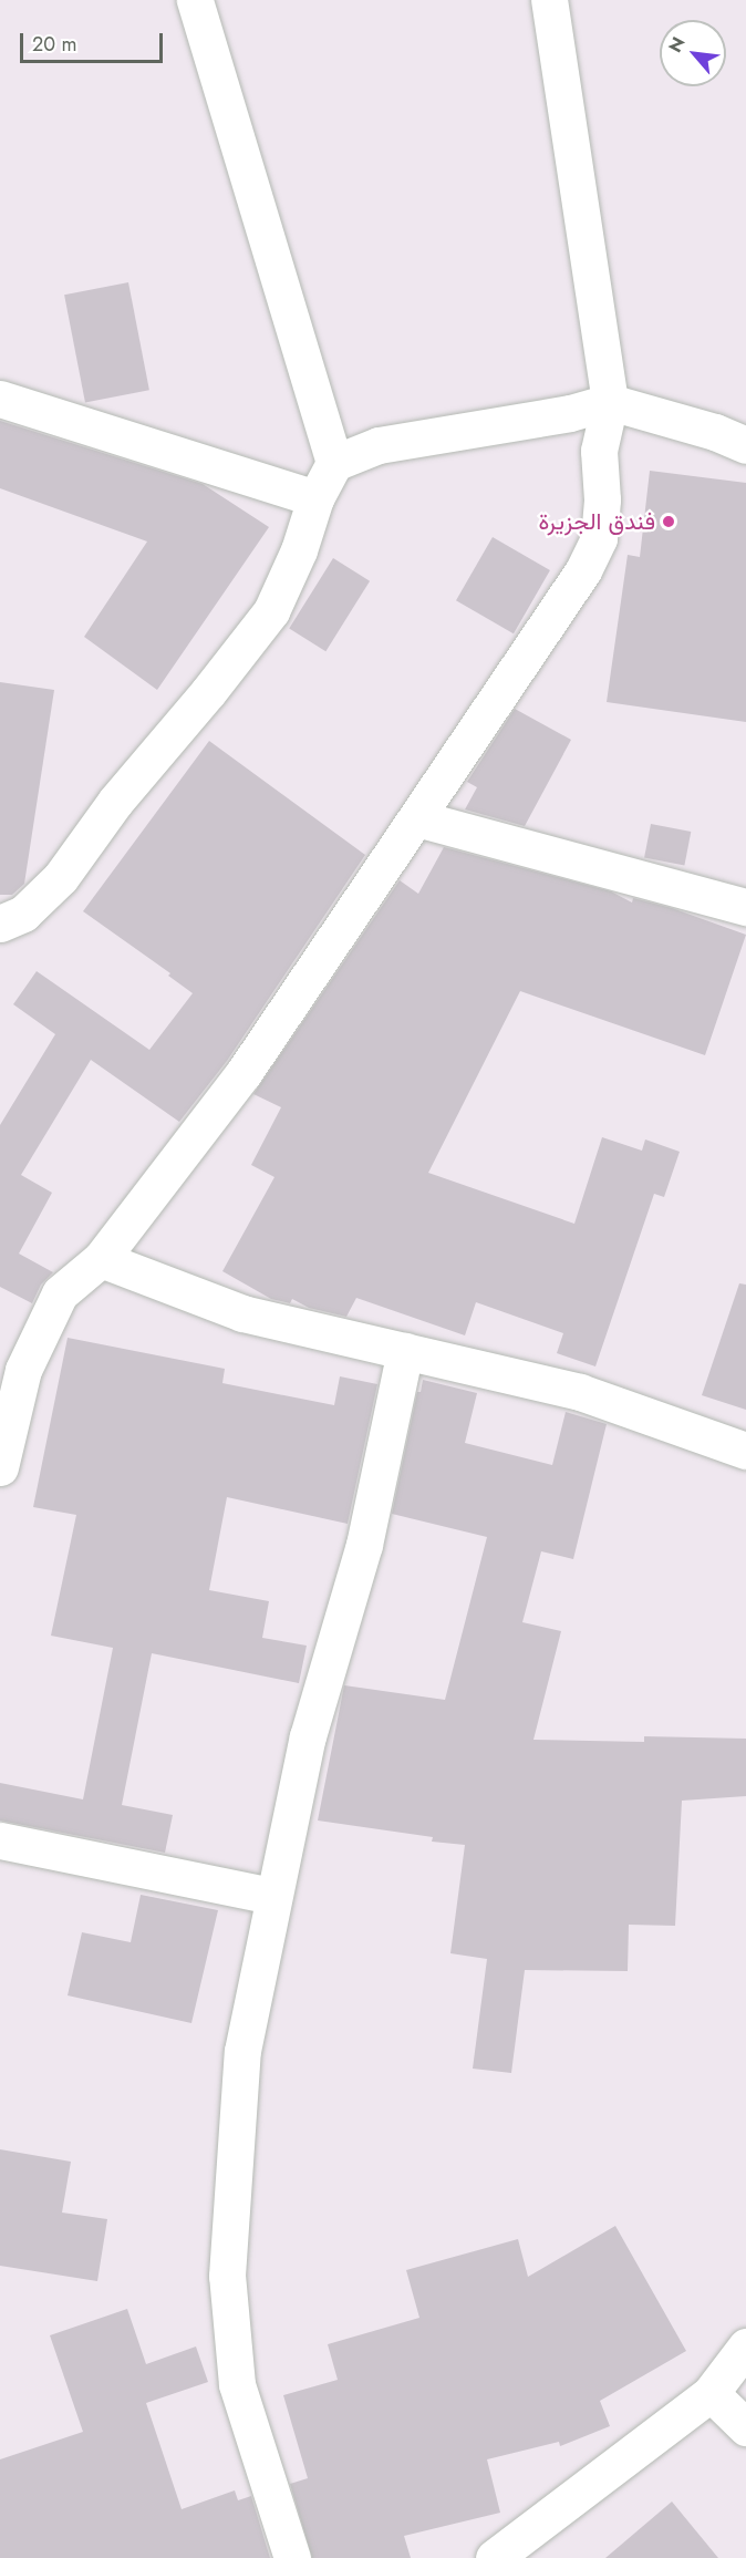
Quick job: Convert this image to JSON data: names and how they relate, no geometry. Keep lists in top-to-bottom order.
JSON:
{
  "places": ["فندق الجزيرة"],
  "scale_bar": "20 m",
  "north": "top left"
}
